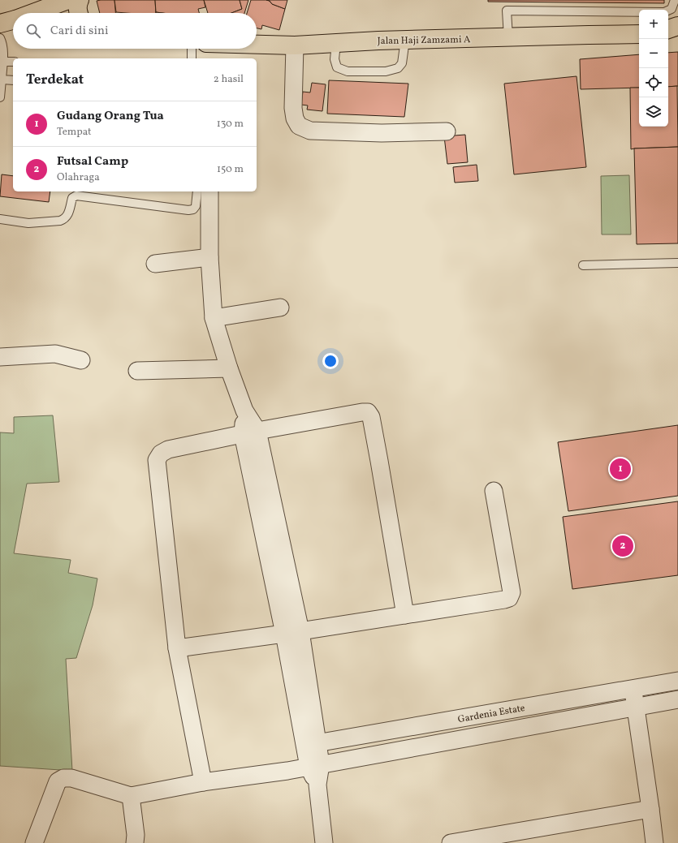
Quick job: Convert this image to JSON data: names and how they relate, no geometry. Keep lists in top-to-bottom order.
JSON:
{
  "streets": {
    "highway": ["Jalan Haji Zamzami A"],
    "street": ["Gardenia Estate"]
  },
  "page": {
    "map_buttons": ["+", "−"],
    "search": "Cari di sini",
    "heading": ["Terdekat", "2 hasil"],
    "list": [
      {
        "mark": "1",
        "name": "Gudang Orang Tua",
        "note": "Tempat",
        "value": "130 m"
      },
      {
        "mark": "2",
        "name": "Futsal Camp",
        "note": "Olahraga",
        "value": "150 m"
      }
    ],
    "pins": ["1", "2"]
  }
}
